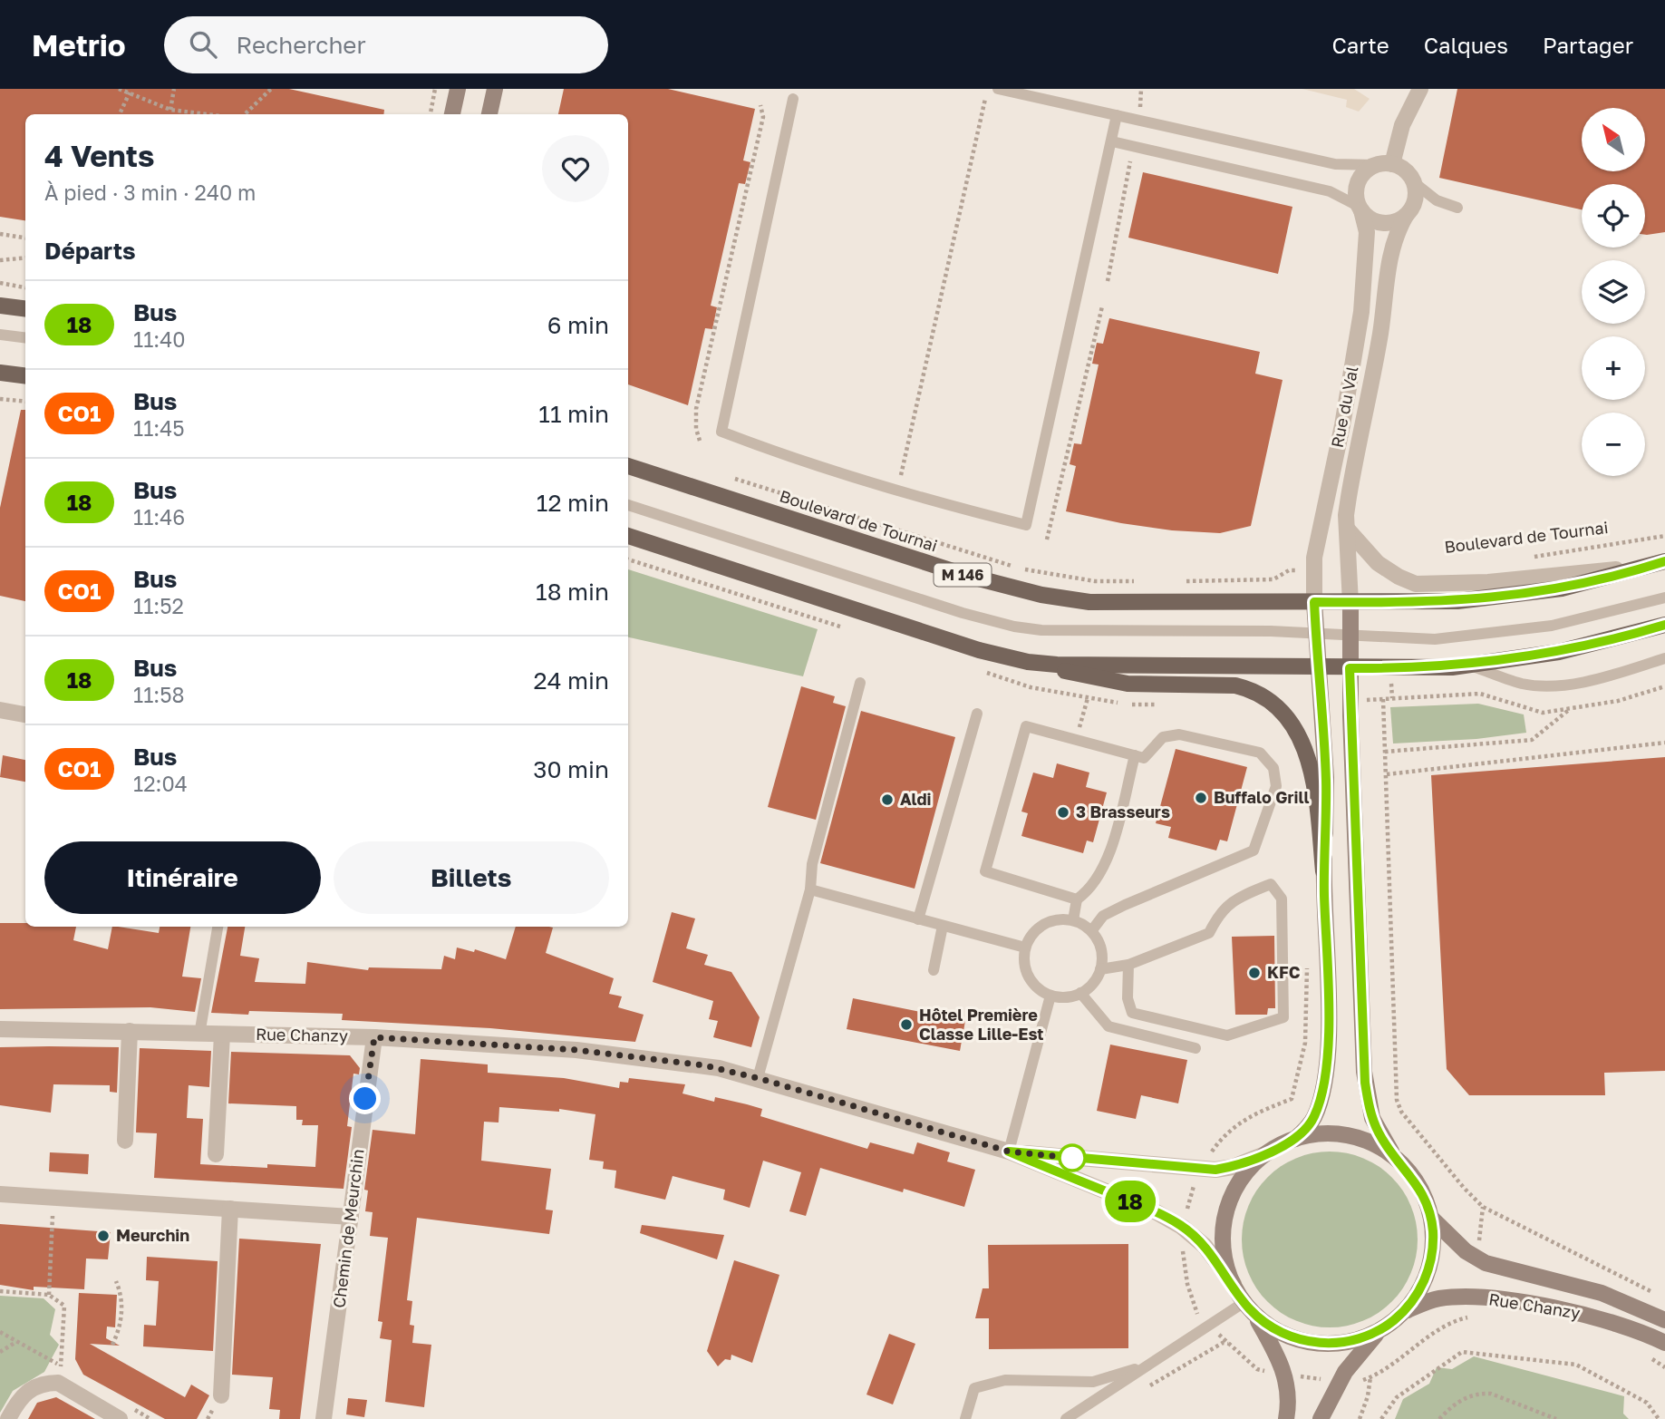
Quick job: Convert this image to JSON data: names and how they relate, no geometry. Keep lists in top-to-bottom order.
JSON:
{
  "streets": {
    "main road": ["Boulevard de Tournai", "M 146", "Rue Chanzy"],
    "street": ["Rue du Val", "Chemin de Meurchin"]
  },
  "crossings": [
    ["Rue du Val", "Boulevard de Tournai"],
    ["Rue Chanzy", "Chemin de Meurchin"]
  ],
  "places": [
    "Buffalo Grill",
    "Aldi",
    "3 Brasseurs",
    "KFC",
    "Hôtel Première Classe Lille-Est",
    "Meurchin"
  ],
  "lines": ["bus line 18"],
  "north": "top left",
  "page": {
    "header": "Metrio",
    "search": "Rechercher",
    "nav": ["Carte", "Calques", "Partager"],
    "on_map": "18",
    "map_buttons": ["+", "−"],
    "heading": [
      ["4 Vents", "À pied · 3 min · 240 m"],
      "Départs"
    ],
    "list": [
      {
        "mark": "18",
        "name": "Bus",
        "note": "11:40",
        "value": "6 min"
      },
      {
        "mark": "CO1",
        "name": "Bus",
        "note": "11:45",
        "value": "11 min"
      },
      {
        "mark": "18",
        "name": "Bus",
        "note": "11:46",
        "value": "12 min"
      },
      {
        "mark": "CO1",
        "name": "Bus",
        "note": "11:52",
        "value": "18 min"
      },
      {
        "mark": "18",
        "name": "Bus",
        "note": "11:58",
        "value": "24 min"
      },
      {
        "mark": "CO1",
        "name": "Bus",
        "note": "12:04",
        "value": "30 min"
      }
    ],
    "buttons": ["Itinéraire", "Billets"]
  }
}
